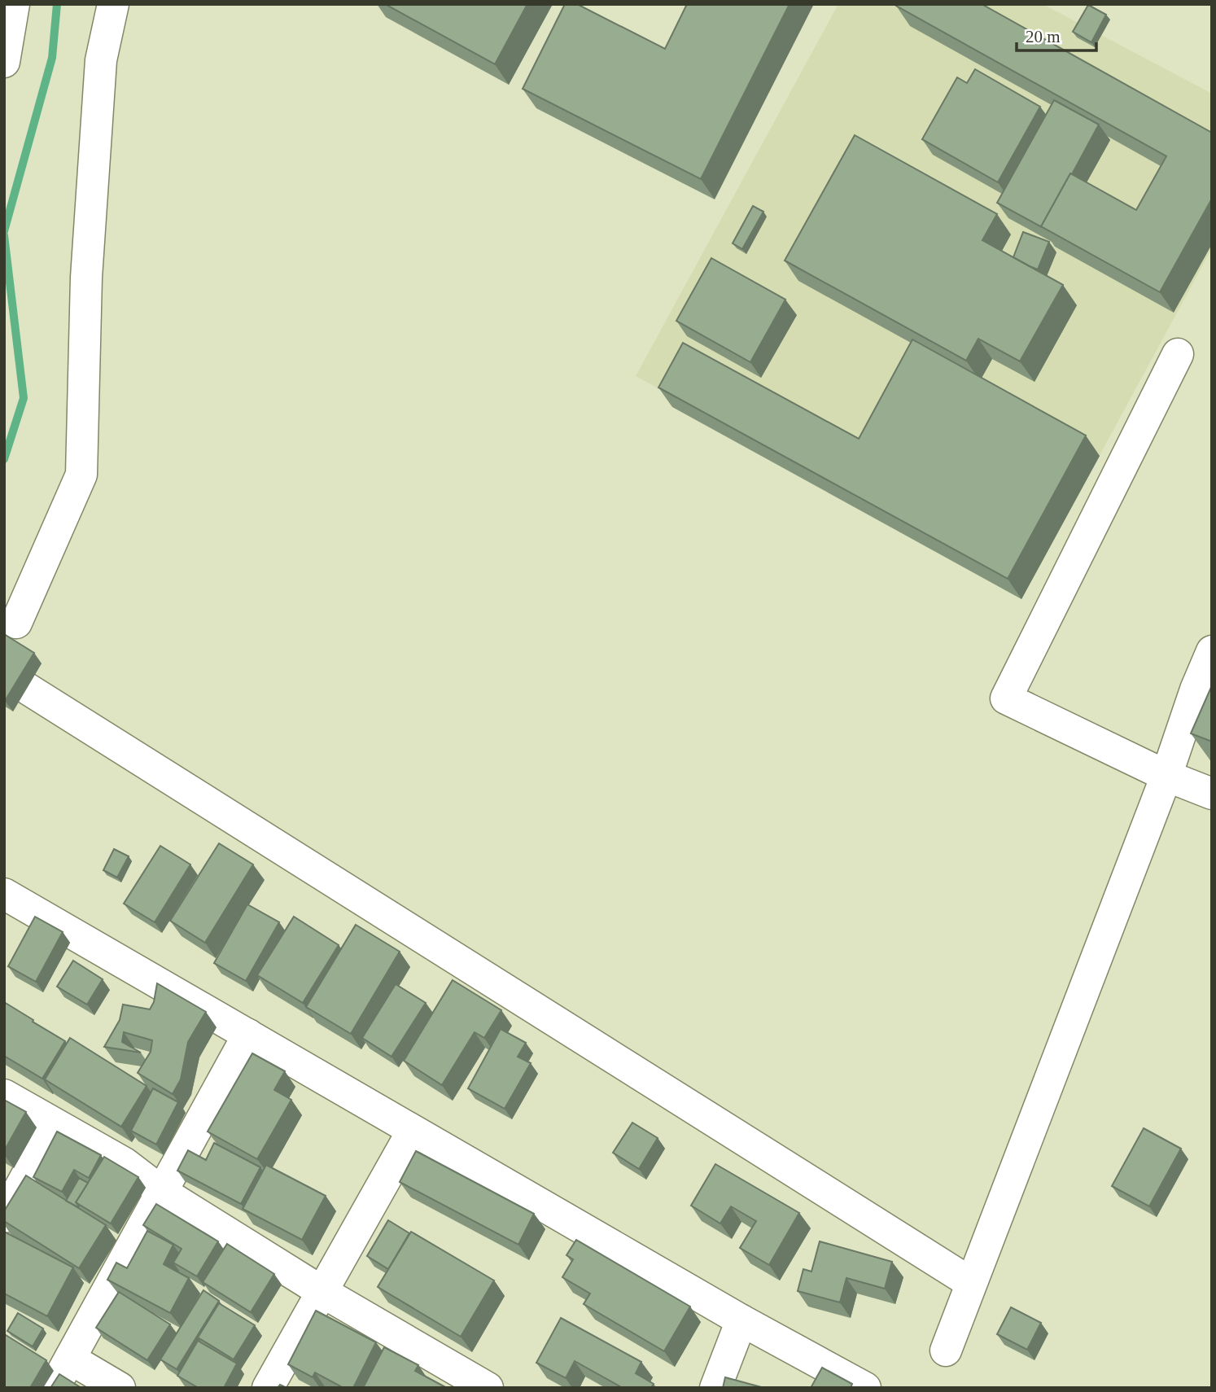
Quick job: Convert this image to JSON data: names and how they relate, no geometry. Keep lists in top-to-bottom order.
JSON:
{
  "scale_bar": "20 m"
}
